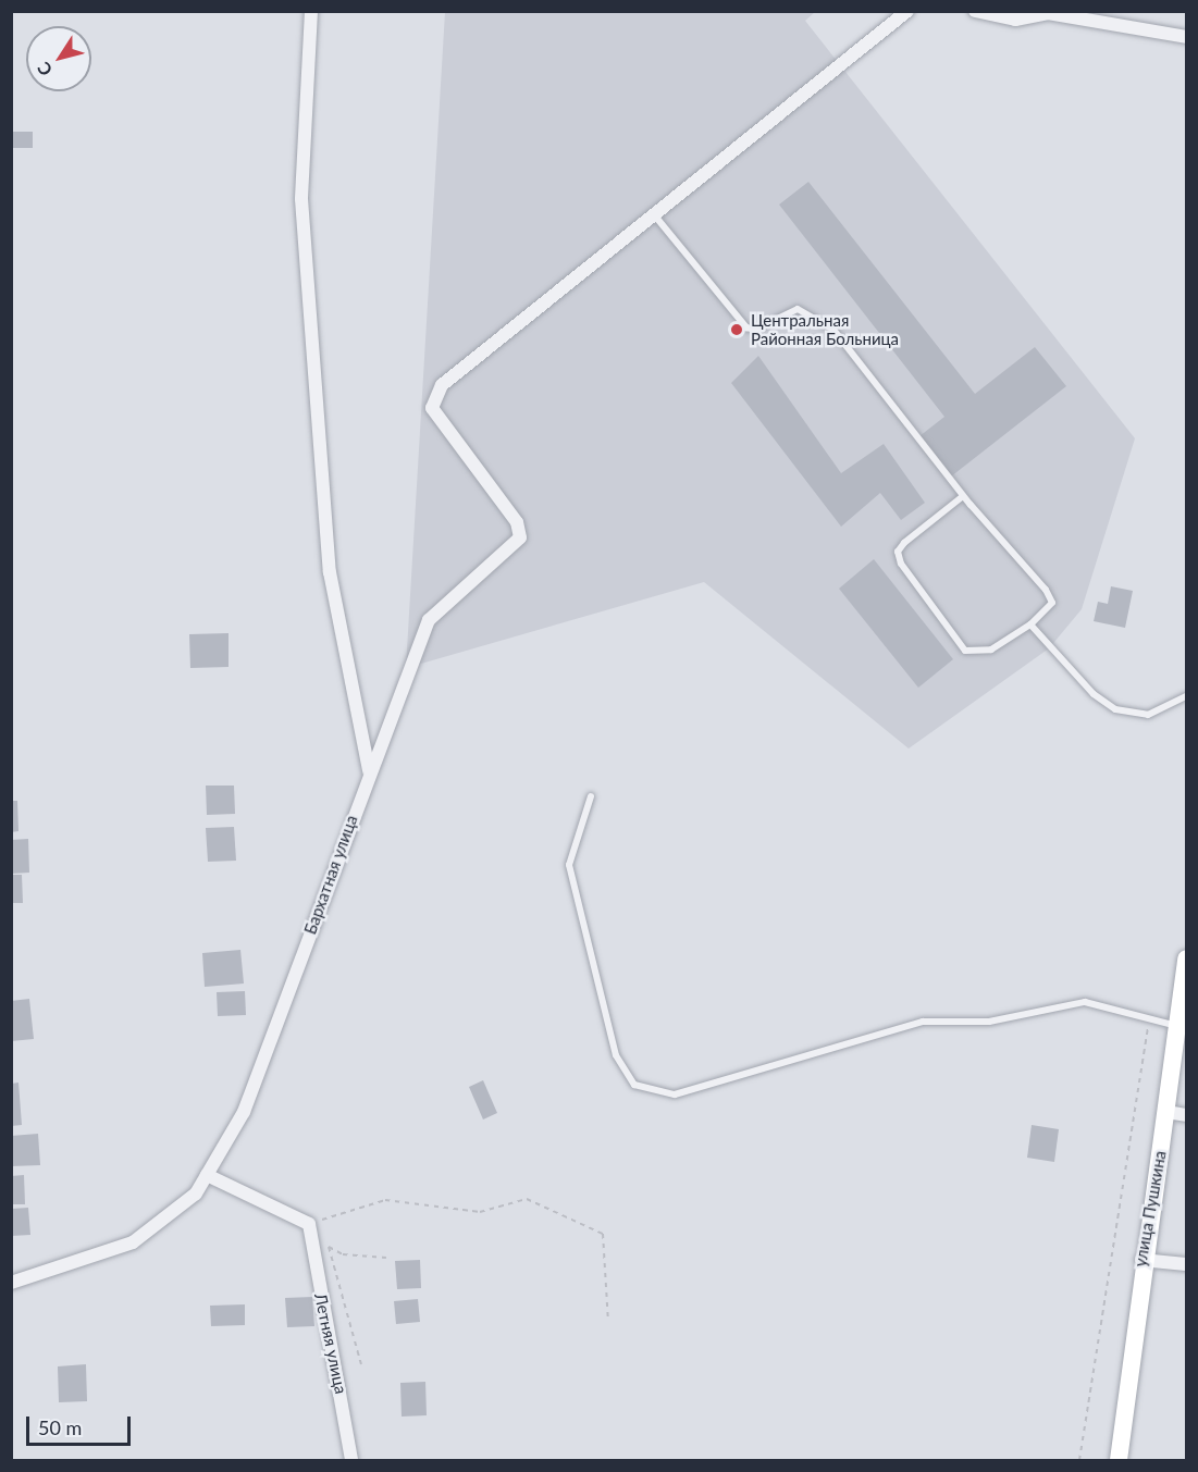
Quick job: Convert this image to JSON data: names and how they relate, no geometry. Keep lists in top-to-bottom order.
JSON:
{
  "streets": {
    "street": ["Бархатная улица", "улица Пушкина", "Летняя улица"]
  },
  "places": ["Центральная Районная Больница"],
  "scale_bar": "50 m",
  "north": "bottom left"
}
